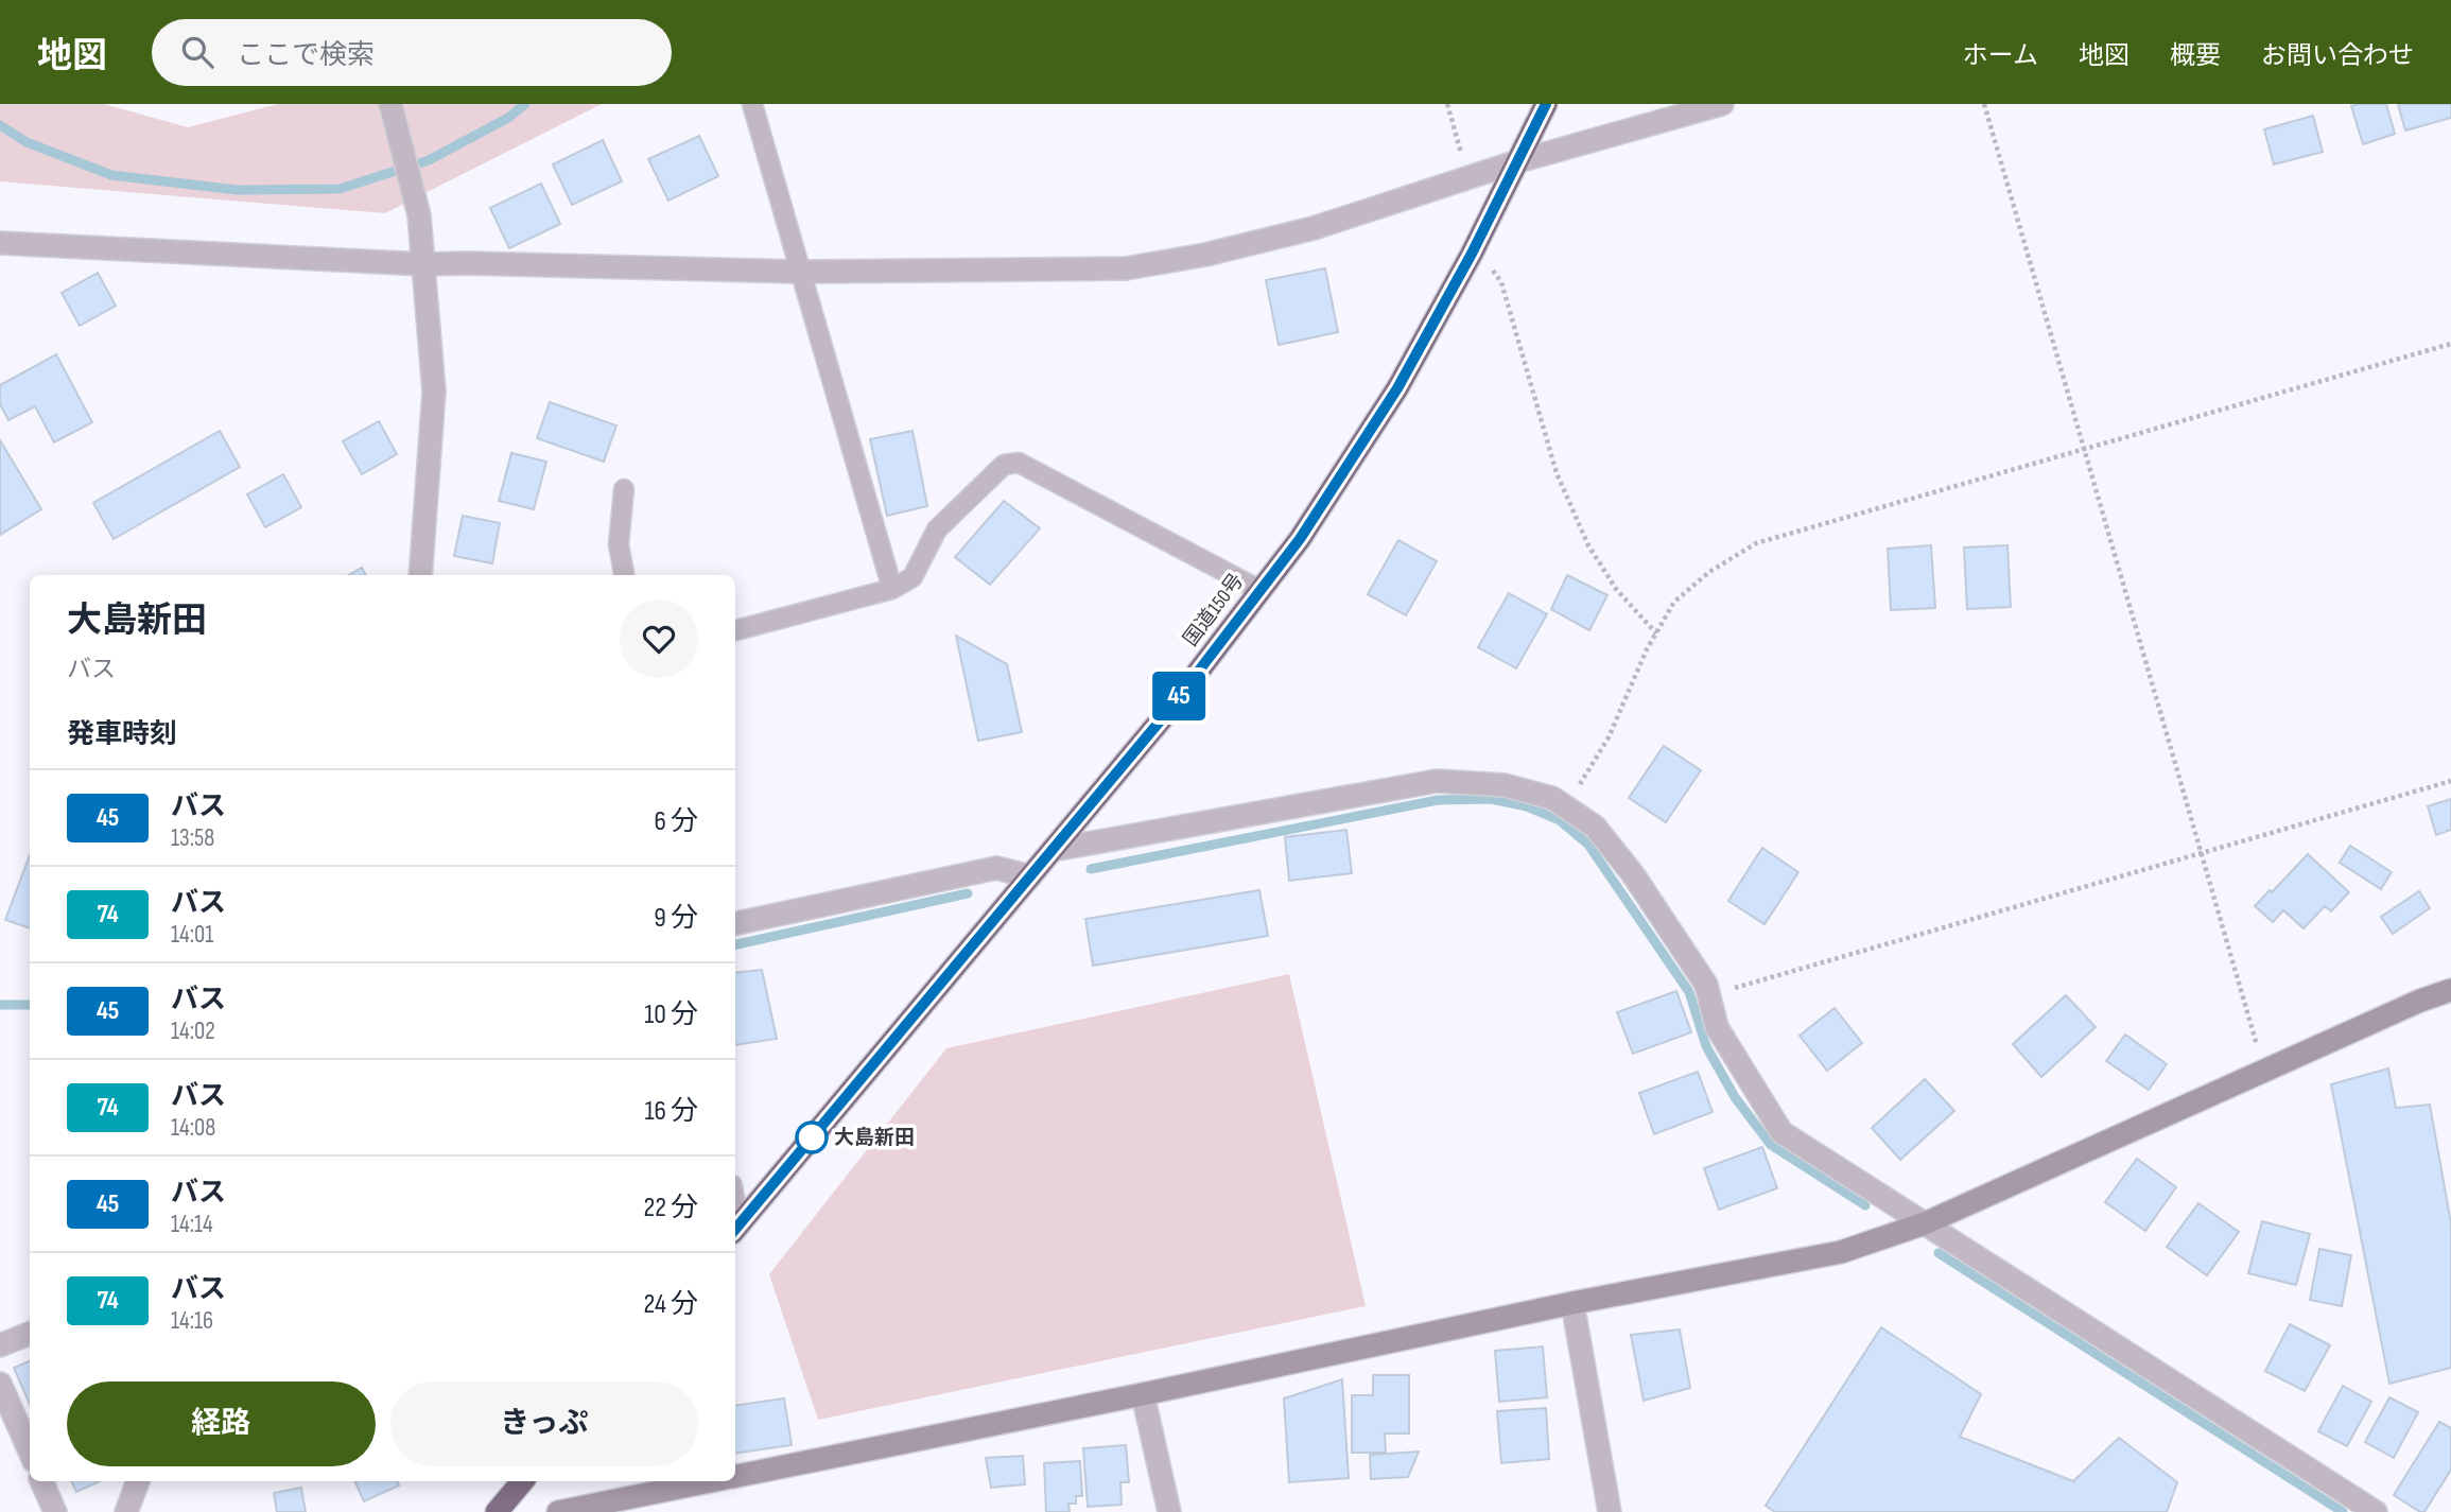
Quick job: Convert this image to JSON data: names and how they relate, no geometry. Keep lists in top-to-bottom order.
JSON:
{
  "streets": {
    "highway": ["国道150号"]
  },
  "places": ["大島新田"],
  "lines": ["bus line 45"],
  "page": {
    "header": "地図",
    "search": "ここで検索",
    "nav": [
      "ホーム",
      "地図",
      "概要",
      "お問い合わせ"
    ],
    "on_map": "45",
    "heading": [
      ["大島新田", "バス"],
      "発車時刻"
    ],
    "list": [
      {
        "mark": "45",
        "name": "バス",
        "note": "13:58",
        "value": "6 分"
      },
      {
        "mark": "74",
        "name": "バス",
        "note": "14:01",
        "value": "9 分"
      },
      {
        "mark": "45",
        "name": "バス",
        "note": "14:02",
        "value": "10 分"
      },
      {
        "mark": "74",
        "name": "バス",
        "note": "14:08",
        "value": "16 分"
      },
      {
        "mark": "45",
        "name": "バス",
        "note": "14:14",
        "value": "22 分"
      },
      {
        "mark": "74",
        "name": "バス",
        "note": "14:16",
        "value": "24 分"
      }
    ],
    "buttons": ["経路", "きっぷ"]
  }
}
